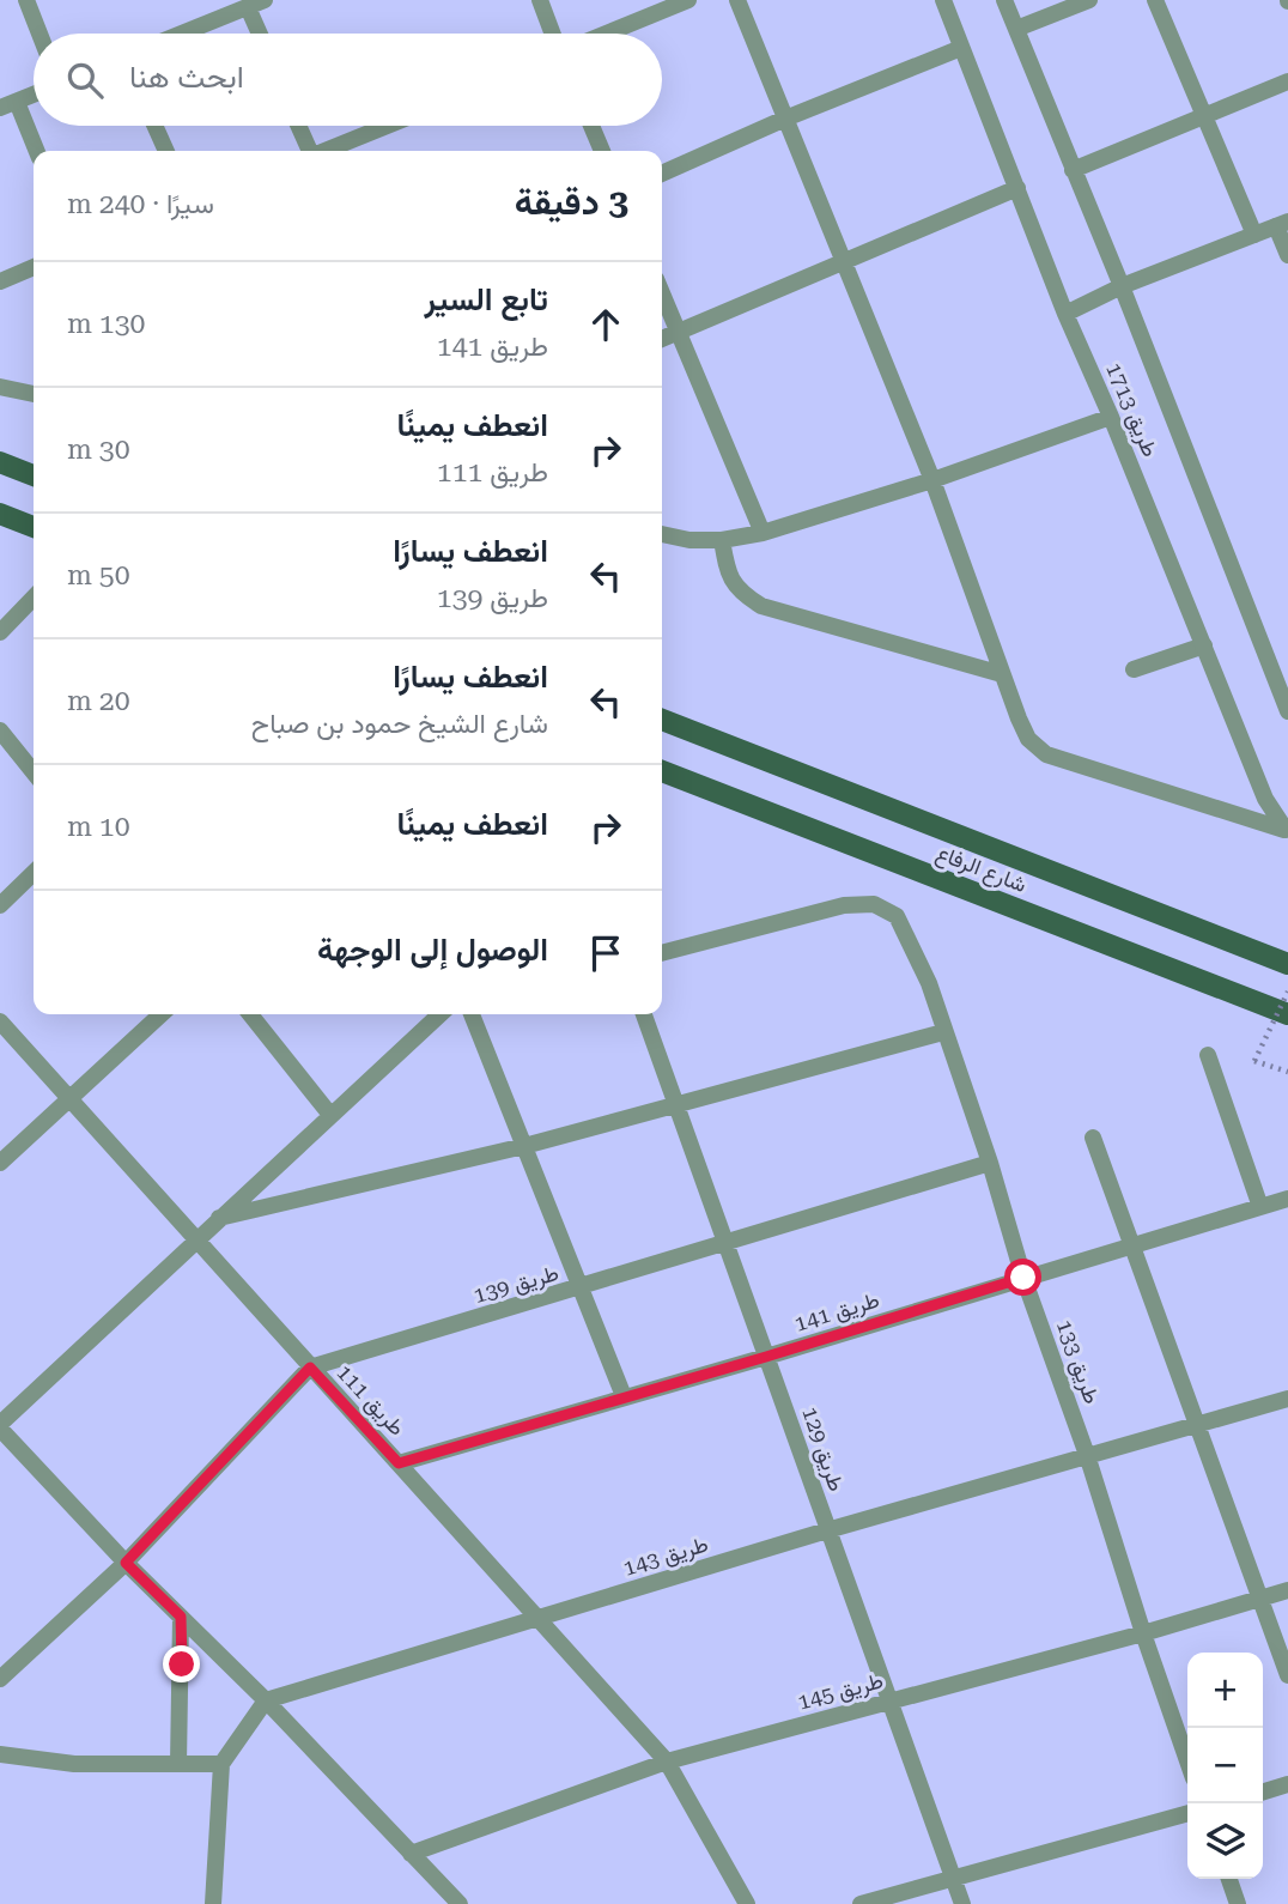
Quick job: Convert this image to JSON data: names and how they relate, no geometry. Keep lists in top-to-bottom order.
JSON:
{
  "streets": {
    "main road": ["شارع الرفاع"],
    "street": [
      "طريق 1713",
      "طريق 139",
      "طريق 141",
      "طريق 133",
      "طريق 111",
      "طريق 129",
      "طريق 143",
      "طريق 145"
    ]
  },
  "crossings": [
    ["طريق 139", "طريق 133"],
    ["طريق 139", "طريق 111"],
    ["طريق 139", "طريق 129"],
    ["طريق 141", "طريق 133"],
    ["طريق 141", "طريق 111"],
    ["طريق 141", "طريق 129"],
    ["طريق 133", "طريق 143"],
    ["طريق 133", "طريق 145"],
    ["طريق 111", "طريق 143"],
    ["طريق 111", "طريق 145"],
    ["طريق 129", "طريق 143"],
    ["طريق 129", "طريق 145"]
  ],
  "page": {
    "search": "ابحث هنا",
    "heading": ["3 دقيقة", "سيرًا · 240 m"],
    "list": [
      ["تابع السير", "طريق 141", "130 m"],
      ["انعطف يمينًا", "طريق 111", "30 m"],
      ["انعطف يسارًا", "طريق 139", "50 m"],
      ["انعطف يسارًا", "شارع الشيخ حمود بن صباح", "20 m"],
      ["انعطف يمينًا", "10 m"],
      "الوصول إلى الوجهة"
    ],
    "map_buttons": ["+", "−"]
  }
}
